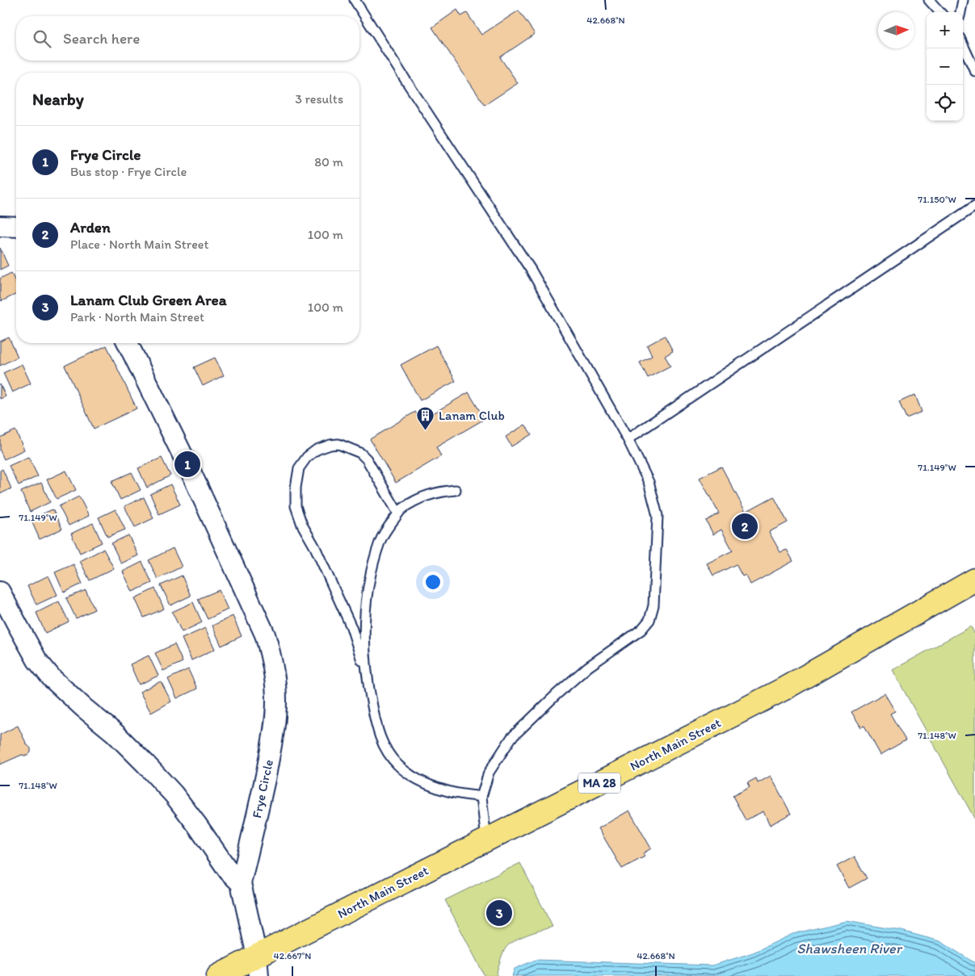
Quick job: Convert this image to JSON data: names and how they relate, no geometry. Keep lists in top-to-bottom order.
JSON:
{
  "streets": {
    "main road": ["North Main Street", "MA 28"],
    "street": ["Frye Circle"]
  },
  "crossings": [
    ["North Main Street", "Frye Circle"]
  ],
  "water": ["Shawsheen River"],
  "places": {
    "building": ["Lanam Club"]
  },
  "north": "right",
  "page": {
    "map_buttons": ["+", "−"],
    "search": "Search here",
    "heading": ["Nearby", "3 results"],
    "list": [
      {
        "mark": "1",
        "name": "Frye Circle",
        "note": "Bus stop · Frye Circle",
        "value": "80 m"
      },
      {
        "mark": "2",
        "name": "Arden",
        "note": "Place · North Main Street",
        "value": "100 m"
      },
      {
        "mark": "3",
        "name": "Lanam Club Green Area",
        "note": "Park · North Main Street",
        "value": "100 m"
      }
    ],
    "pins": ["1", "2", "3"]
  },
  "coordinates": [
    "42.668°N",
    "71.150°W",
    "71.149°W",
    "71.148°W",
    "42.667°N"
  ]
}
